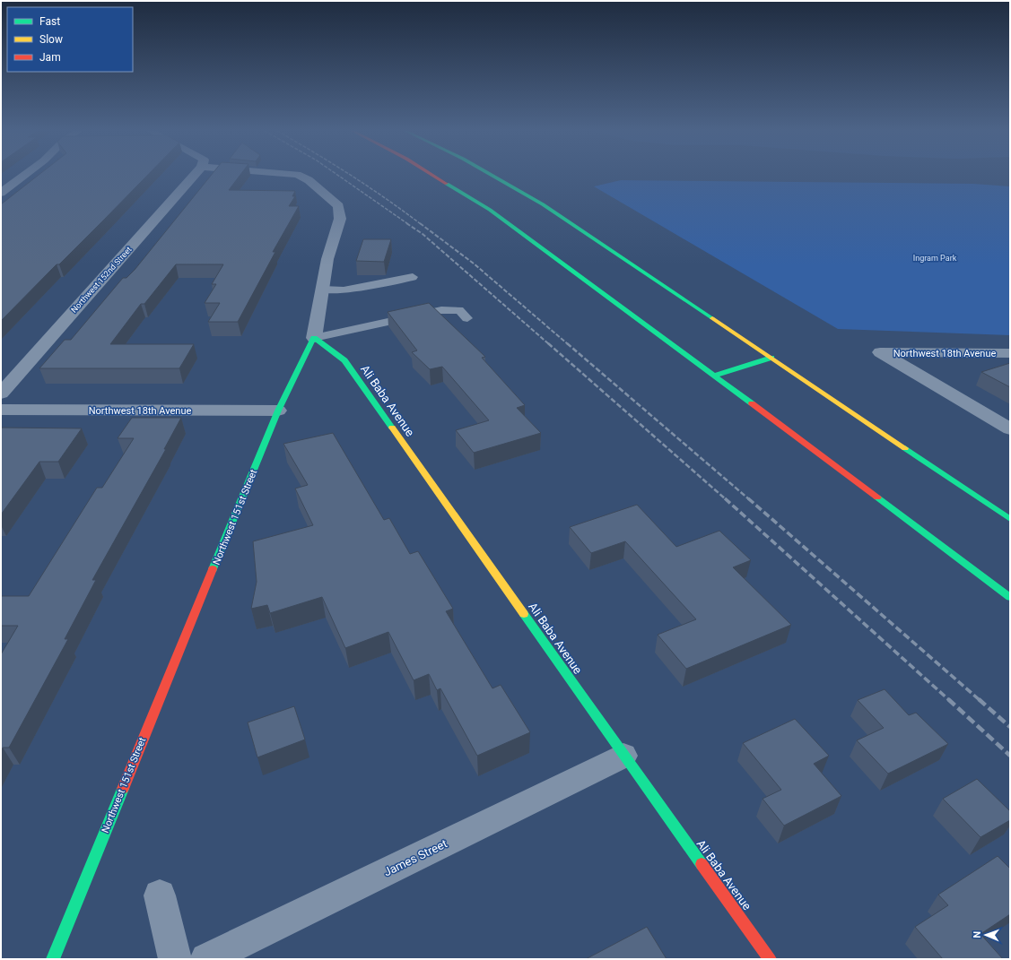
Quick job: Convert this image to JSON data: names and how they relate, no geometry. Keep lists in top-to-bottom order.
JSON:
{
  "streets": {
    "main road": ["Ali Baba Avenue", "Northwest 151st Street"],
    "street": ["Northwest 152nd Street", "Northwest 18th Avenue", "James Street"]
  },
  "crossings": [
    ["Northwest 18th Avenue", "Northwest 151st Street"],
    ["Ali Baba Avenue", "Northwest 151st Street"],
    ["Ali Baba Avenue", "James Street"]
  ],
  "parks": ["Ingram Park"],
  "legend": ["Fast", "Slow", "Jam"],
  "north": "left"
}
